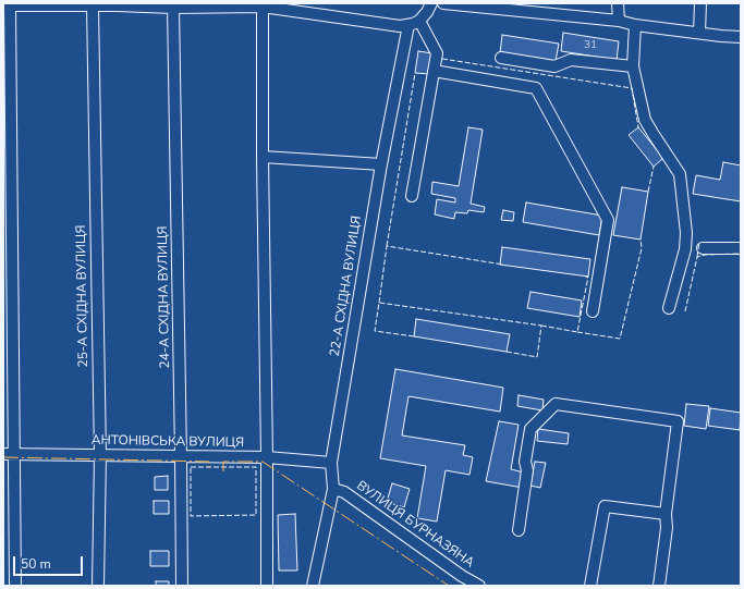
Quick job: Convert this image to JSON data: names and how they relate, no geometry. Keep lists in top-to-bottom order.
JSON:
{
  "streets": {
    "street": [
      "22-А СХІДНА ВУЛИЦЯ",
      "25-А СХІДНА ВУЛИЦЯ",
      "24-А СХІДНА ВУЛИЦЯ",
      "АНТОНІВСЬКА ВУЛИЦЯ",
      "ВУЛИЦЯ БУРНАЗЯНА"
    ]
  },
  "crossings": [
    ["22-А СХІДНА ВУЛИЦЯ", "АНТОНІВСЬКА ВУЛИЦЯ"],
    ["22-А СХІДНА ВУЛИЦЯ", "ВУЛИЦЯ БУРНАЗЯНА"],
    ["25-А СХІДНА ВУЛИЦЯ", "АНТОНІВСЬКА ВУЛИЦЯ"],
    ["24-А СХІДНА ВУЛИЦЯ", "АНТОНІВСЬКА ВУЛИЦЯ"]
  ],
  "house_numbers": ["31"],
  "scale_bar": "50 m"
}
